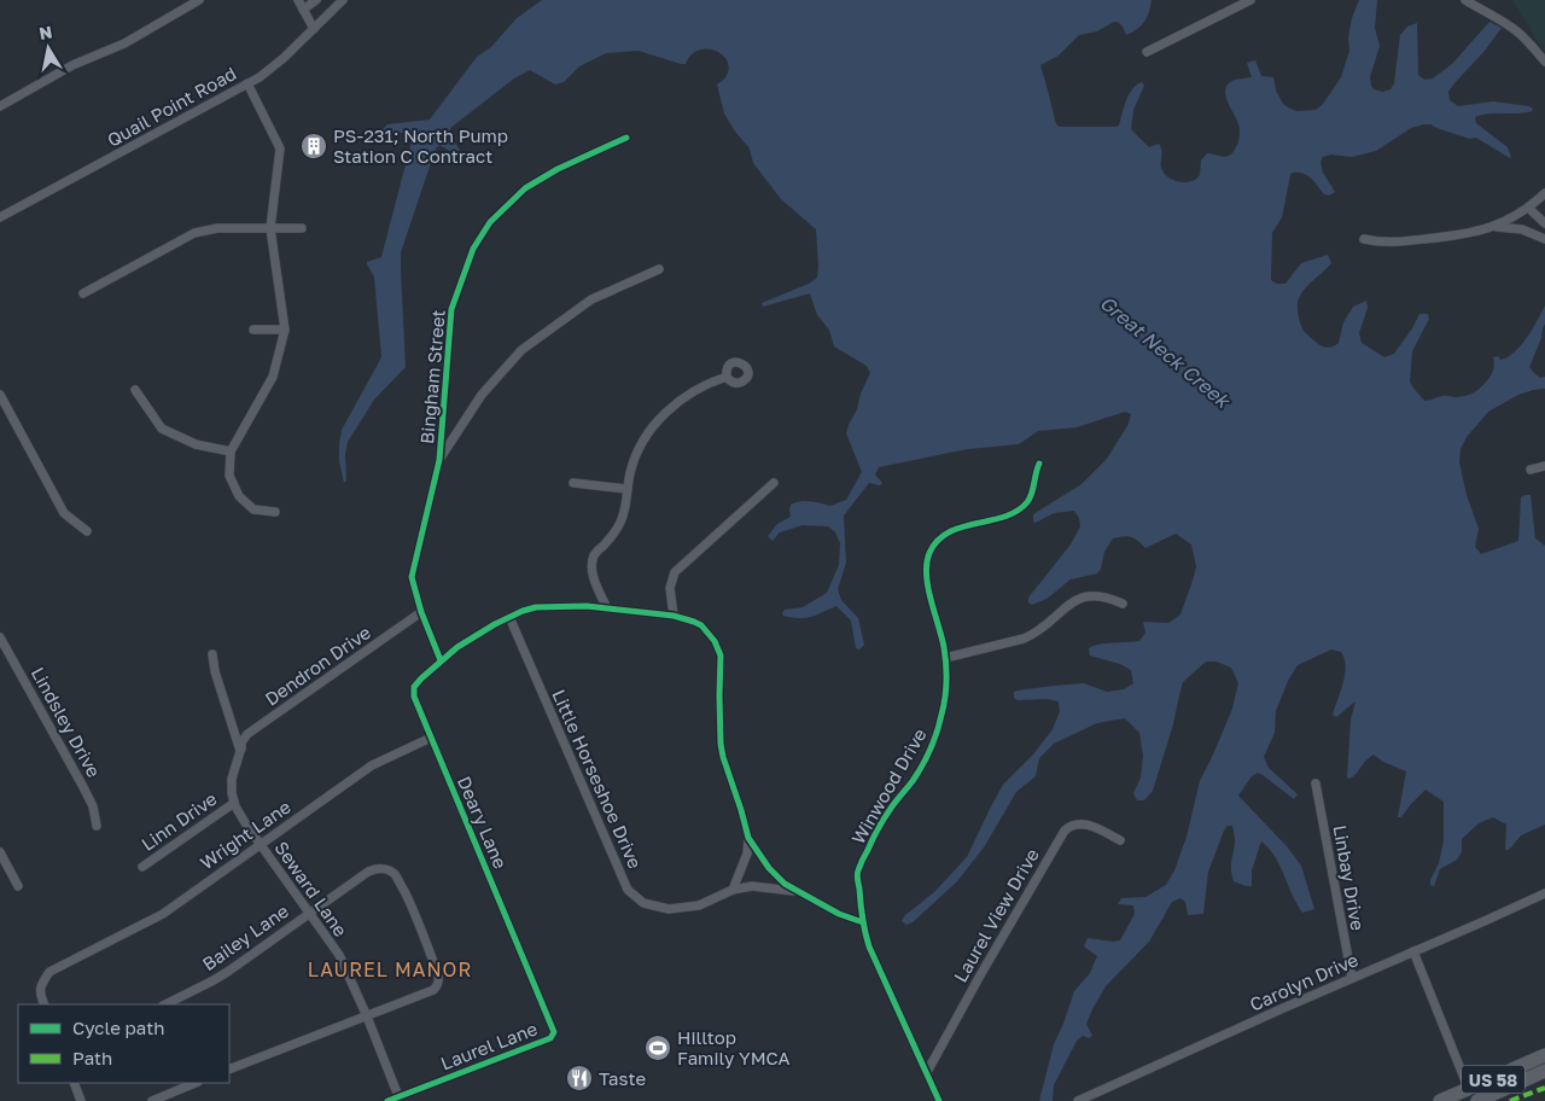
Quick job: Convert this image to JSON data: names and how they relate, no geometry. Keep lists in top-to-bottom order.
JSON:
{
  "streets": {
    "main road": ["US 58"],
    "street": [
      "Quail Point Road",
      "Bingham Street",
      "Dendron Drive",
      "Lindsley Drive",
      "Little Horseshoe Drive",
      "Winwood Drive",
      "Linn Drive",
      "Deary Lane",
      "Wright Lane",
      "Linbay Drive",
      "Seward Lane",
      "Laurel View Drive",
      "Bailey Lane",
      "Carolyn Drive",
      "Laurel Lane"
    ]
  },
  "crossings": [
    ["Bingham Street", "Dendron Drive"],
    ["Bingham Street", "Deary Lane"],
    ["Winwood Drive", "Laurel View Drive"],
    ["Linn Drive", "Seward Lane"],
    ["Deary Lane", "Wright Lane"],
    ["Deary Lane", "Laurel Lane"],
    ["Wright Lane", "Seward Lane"],
    ["Linbay Drive", "Carolyn Drive"],
    ["Seward Lane", "Bailey Lane"],
    ["Seward Lane", "Laurel Lane"]
  ],
  "districts": ["LAUREL MANOR"],
  "water": ["Great Neck Creek"],
  "places": {
    "building": ["PS-231; North Pump Station C Contract"],
    "sports": ["Hilltop Family YMCA"],
    "restaurant": ["Taste"]
  },
  "legend": ["Cycle path", "Path"],
  "north": "top"
}
